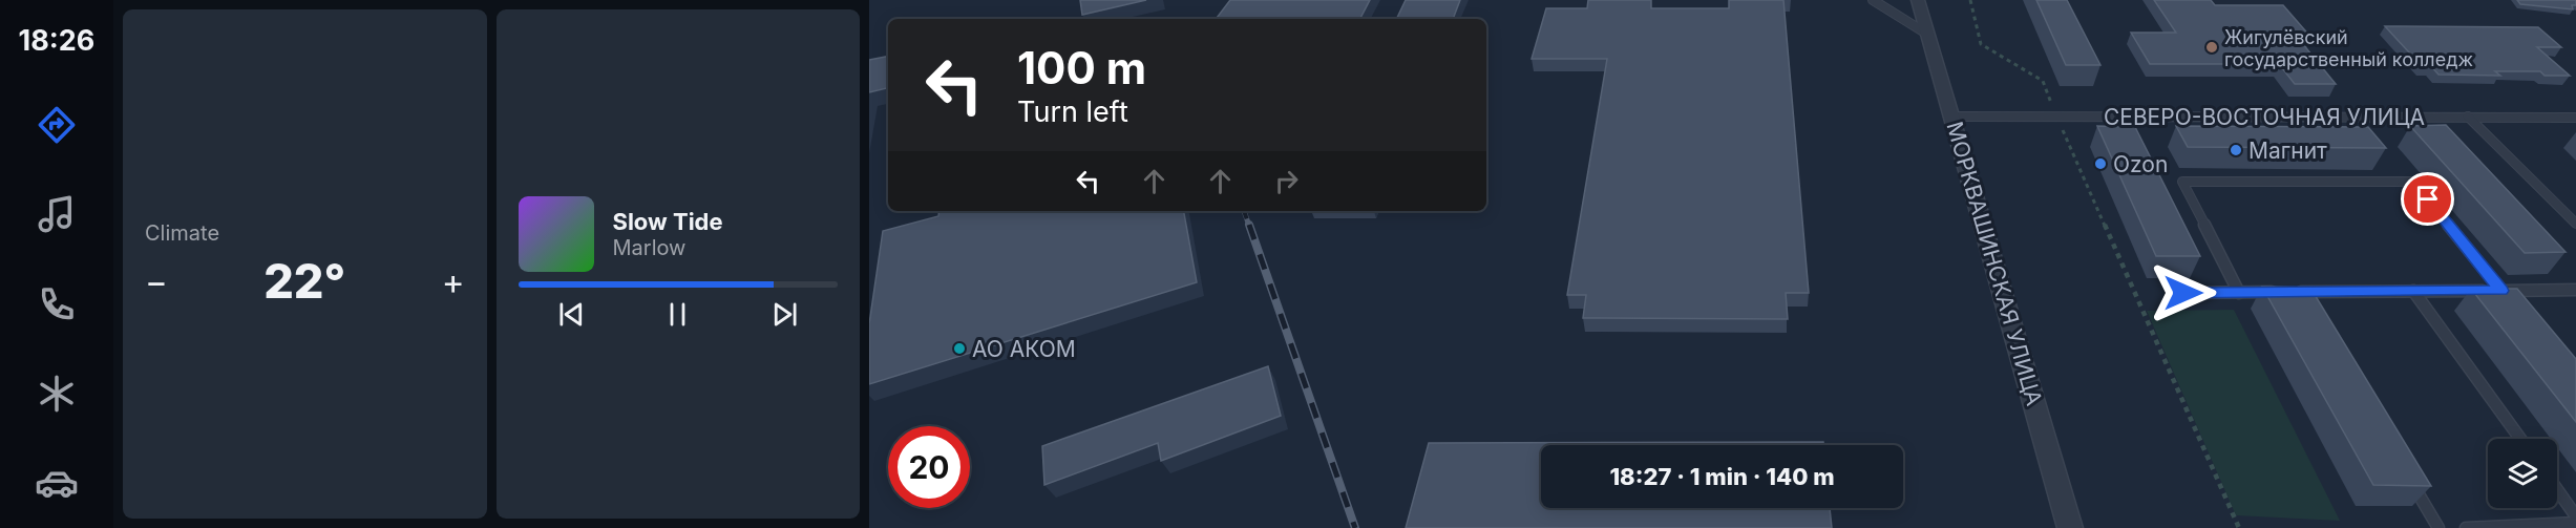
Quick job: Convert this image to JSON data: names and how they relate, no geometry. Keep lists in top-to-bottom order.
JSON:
{
  "streets": {
    "street": ["МОРКВАШИНСКАЯ УЛИЦА"],
    "lane": ["СЕВЕРО-ВОСТОЧНАЯ УЛИЦА"]
  },
  "crossings": [
    ["СЕВЕРО-ВОСТОЧНАЯ УЛИЦА", "МОРКВАШИНСКАЯ УЛИЦА"]
  ],
  "places": [
    "Жигулёвский государственный колледж",
    "Магнит",
    "Ozon",
    "АО АКОМ"
  ],
  "page": {
    "tabs": "18:26",
    "tile": "Climate",
    "turn": ["100 m", "Turn left"],
    "song": ["Slow Tide", "Marlow"],
    "heat": ["−", "22°", "+"],
    "limit": "20",
    "trip": "18:27 · 1 min · 140 m"
  }
}
